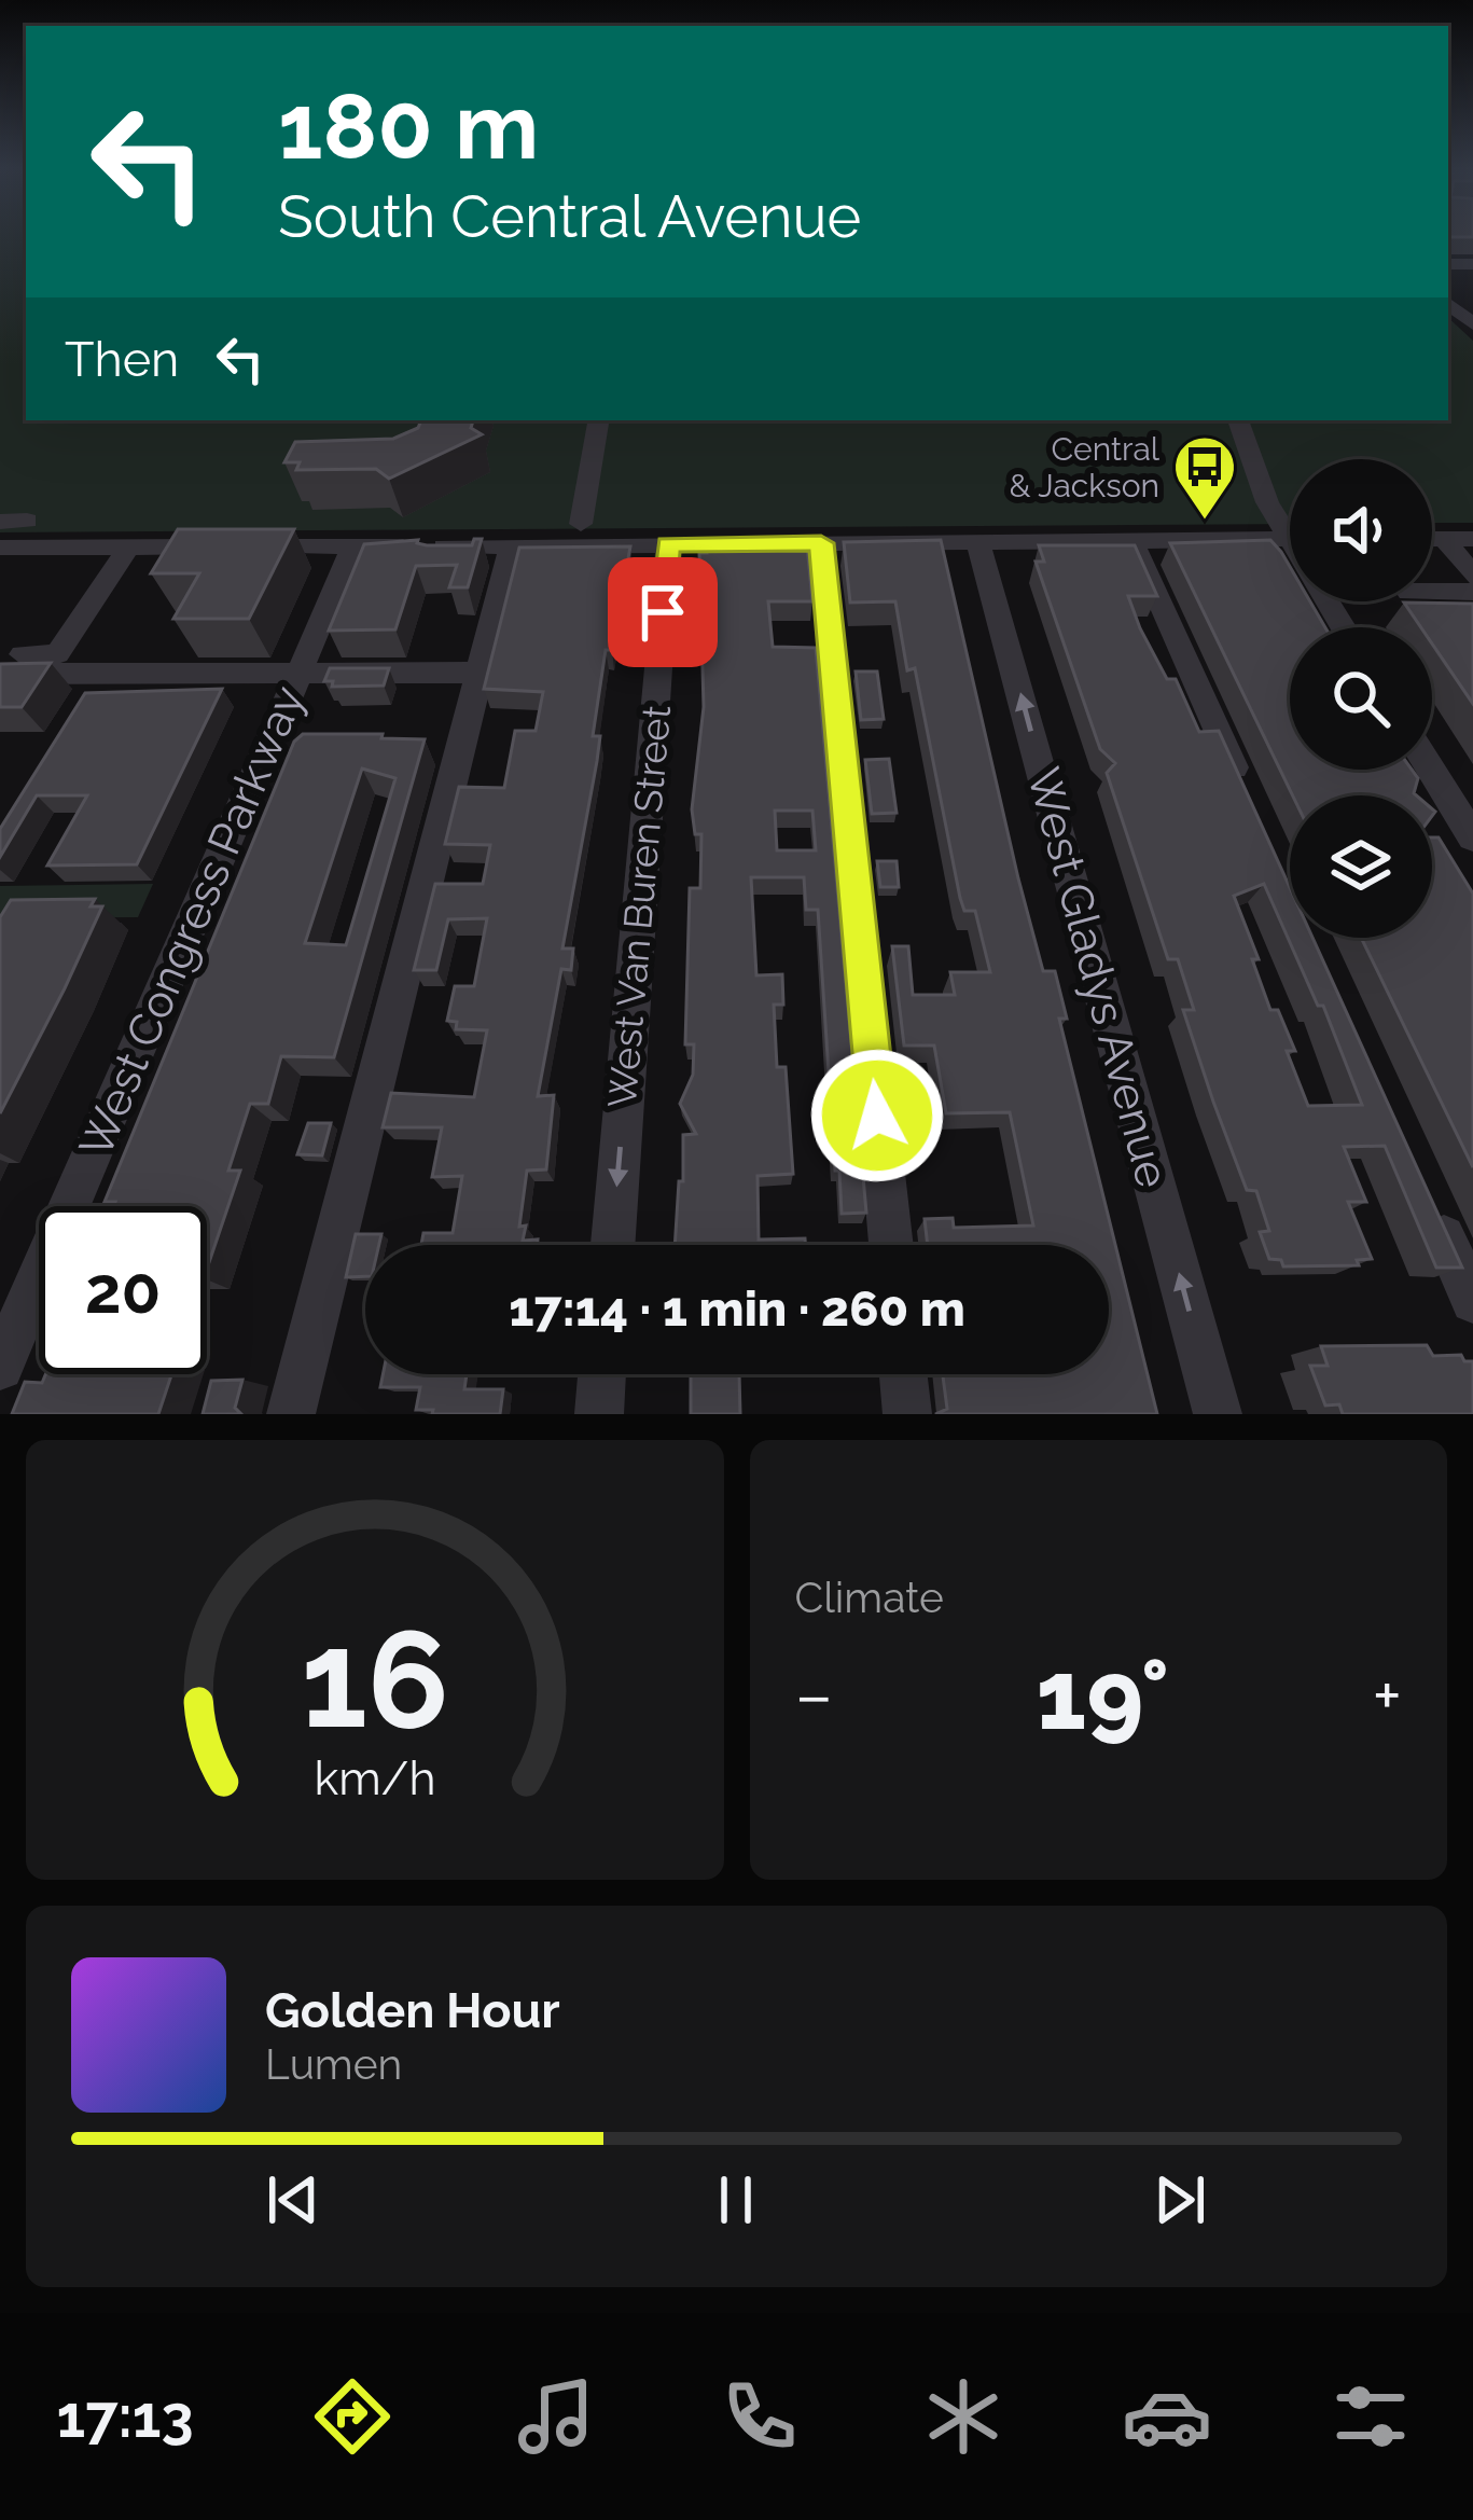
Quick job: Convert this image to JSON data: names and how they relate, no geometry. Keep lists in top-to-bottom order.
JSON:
{
  "streets": {
    "street": ["West Van Buren Street", "West Congress Parkway", "West Gladys Avenue"]
  },
  "places": {
    "bus stop": ["Central & Jackson"]
  },
  "page": {
    "turn": ["180 m", "South Central Avenue"],
    "then": "Then",
    "limit": "20",
    "trip": "17:14 · 1 min · 260 m",
    "tile": "Climate",
    "heat": ["−", "19°", "+"],
    "song": ["Golden Hour", "Lumen"],
    "tabs": "17:13",
    "gauge": ["16", "km/h"]
  }
}
